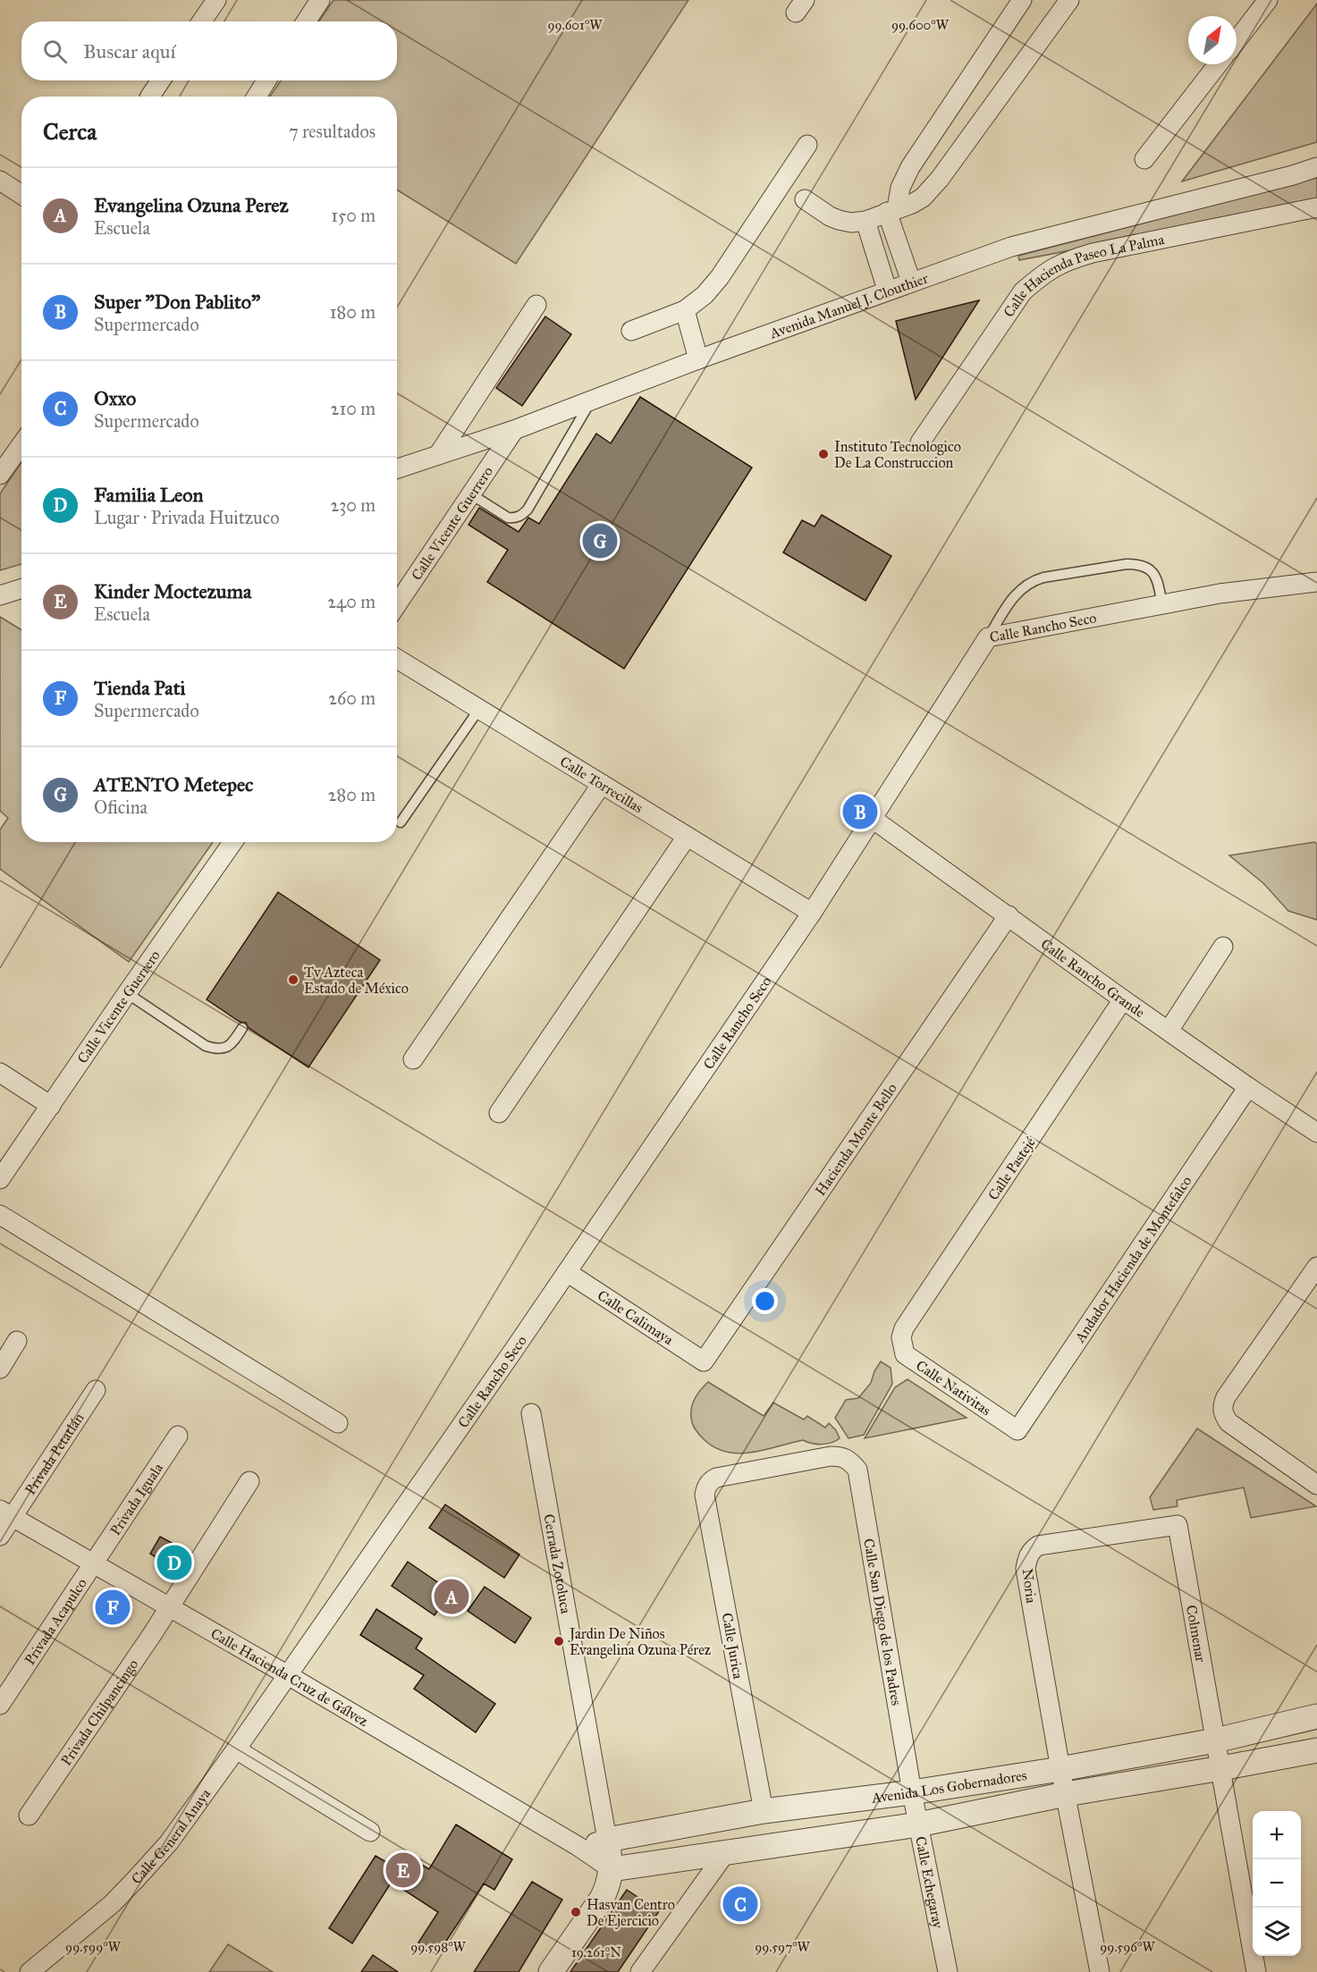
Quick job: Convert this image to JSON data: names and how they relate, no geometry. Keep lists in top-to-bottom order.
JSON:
{
  "streets": {
    "street": [
      "Calle Hacienda Paseo La Palma",
      "Avenida Manuel J. Clouthier",
      "Calle Vicente Guerrero",
      "Calle Rancho Seco",
      "Calle Torrecillas",
      "Calle Rancho Grande",
      "Hacienda Monte Bello",
      "Calle Pastejé",
      "Andador Hacienda de Montefalco",
      "Calle Calimaya",
      "Calle Nativitas",
      "Privada Petatlán",
      "Privada Iguala",
      "Cerrada Zotoluca",
      "Noria",
      "Privada Acapulco",
      "Calle San Diego de los Padres",
      "Colmenar",
      "Calle Jurica",
      "Calle Hacienda Cruz de Gálvez",
      "Privada Chilpancingo",
      "Avenida Los Gobernadores",
      "Calle General Anaya",
      "Calle Echegaray"
    ]
  },
  "crossings": [
    ["Avenida Manuel J. Clouthier", "Calle Vicente Guerrero"],
    ["Calle Rancho Seco", "Calle Torrecillas"],
    ["Calle Rancho Seco", "Calle Rancho Grande"],
    ["Calle Rancho Seco", "Calle Calimaya"],
    ["Calle Rancho Seco", "Calle Hacienda Cruz de Gálvez"],
    ["Calle Rancho Seco", "Calle General Anaya"],
    ["Calle Rancho Grande", "Hacienda Monte Bello"],
    ["Calle Rancho Grande", "Calle Pastejé"],
    ["Calle Rancho Grande", "Andador Hacienda de Montefalco"],
    ["Hacienda Monte Bello", "Calle Calimaya"],
    ["Calle Pastejé", "Calle Nativitas"],
    ["Andador Hacienda de Montefalco", "Calle Nativitas"],
    ["Privada Petatlán", "Calle Hacienda Cruz de Gálvez"],
    ["Privada Iguala", "Privada Acapulco"],
    ["Privada Iguala", "Calle Hacienda Cruz de Gálvez"],
    ["Cerrada Zotoluca", "Avenida Los Gobernadores"],
    ["Noria", "Colmenar"],
    ["Noria", "Avenida Los Gobernadores"],
    ["Privada Acapulco", "Calle Hacienda Cruz de Gálvez"],
    ["Calle San Diego de los Padres", "Calle Jurica"],
    ["Calle San Diego de los Padres", "Avenida Los Gobernadores"],
    ["Calle San Diego de los Padres", "Calle Echegaray"],
    ["Colmenar", "Avenida Los Gobernadores"],
    ["Calle Jurica", "Avenida Los Gobernadores"],
    ["Calle Hacienda Cruz de Gálvez", "Privada Chilpancingo"],
    ["Calle Hacienda Cruz de Gálvez", "Avenida Los Gobernadores"],
    ["Calle Hacienda Cruz de Gálvez", "Calle General Anaya"],
    ["Avenida Los Gobernadores", "Calle Echegaray"]
  ],
  "places": [
    "Instituto Tecnologico De La Construccion",
    "Tv Azteca Estado de México",
    "Jardin De Niños Evangelina Ozuna Pérez",
    "Hasvan Centro De Ejercicio"
  ],
  "north": "top right",
  "page": {
    "search": "Buscar aquí",
    "heading": ["Cerca", "7 resultados"],
    "list": [
      {
        "mark": "A",
        "name": "Evangelina Ozuna Perez",
        "note": "Escuela",
        "value": "150 m"
      },
      {
        "mark": "B",
        "name": "Super \"Don Pablito\"",
        "note": "Supermercado",
        "value": "180 m"
      },
      {
        "mark": "C",
        "name": "Oxxo",
        "note": "Supermercado",
        "value": "210 m"
      },
      {
        "mark": "D",
        "name": "Familia Leon",
        "note": "Lugar · Privada Huitzuco",
        "value": "230 m"
      },
      {
        "mark": "E",
        "name": "Kinder Moctezuma",
        "note": "Escuela",
        "value": "240 m"
      },
      {
        "mark": "F",
        "name": "Tienda Pati",
        "note": "Supermercado",
        "value": "260 m"
      },
      {
        "mark": "G",
        "name": "ATENTO Metepec",
        "note": "Oficina",
        "value": "280 m"
      }
    ],
    "pins": [
      "G",
      "B",
      "D",
      "A",
      "F",
      "E",
      "C"
    ],
    "map_buttons": ["+", "−"]
  },
  "coordinates": [
    "99.601°W",
    "99.600°W",
    "99.599°W",
    "99.598°W",
    "99.597°W",
    "99.596°W",
    "19.261°N"
  ]
}
